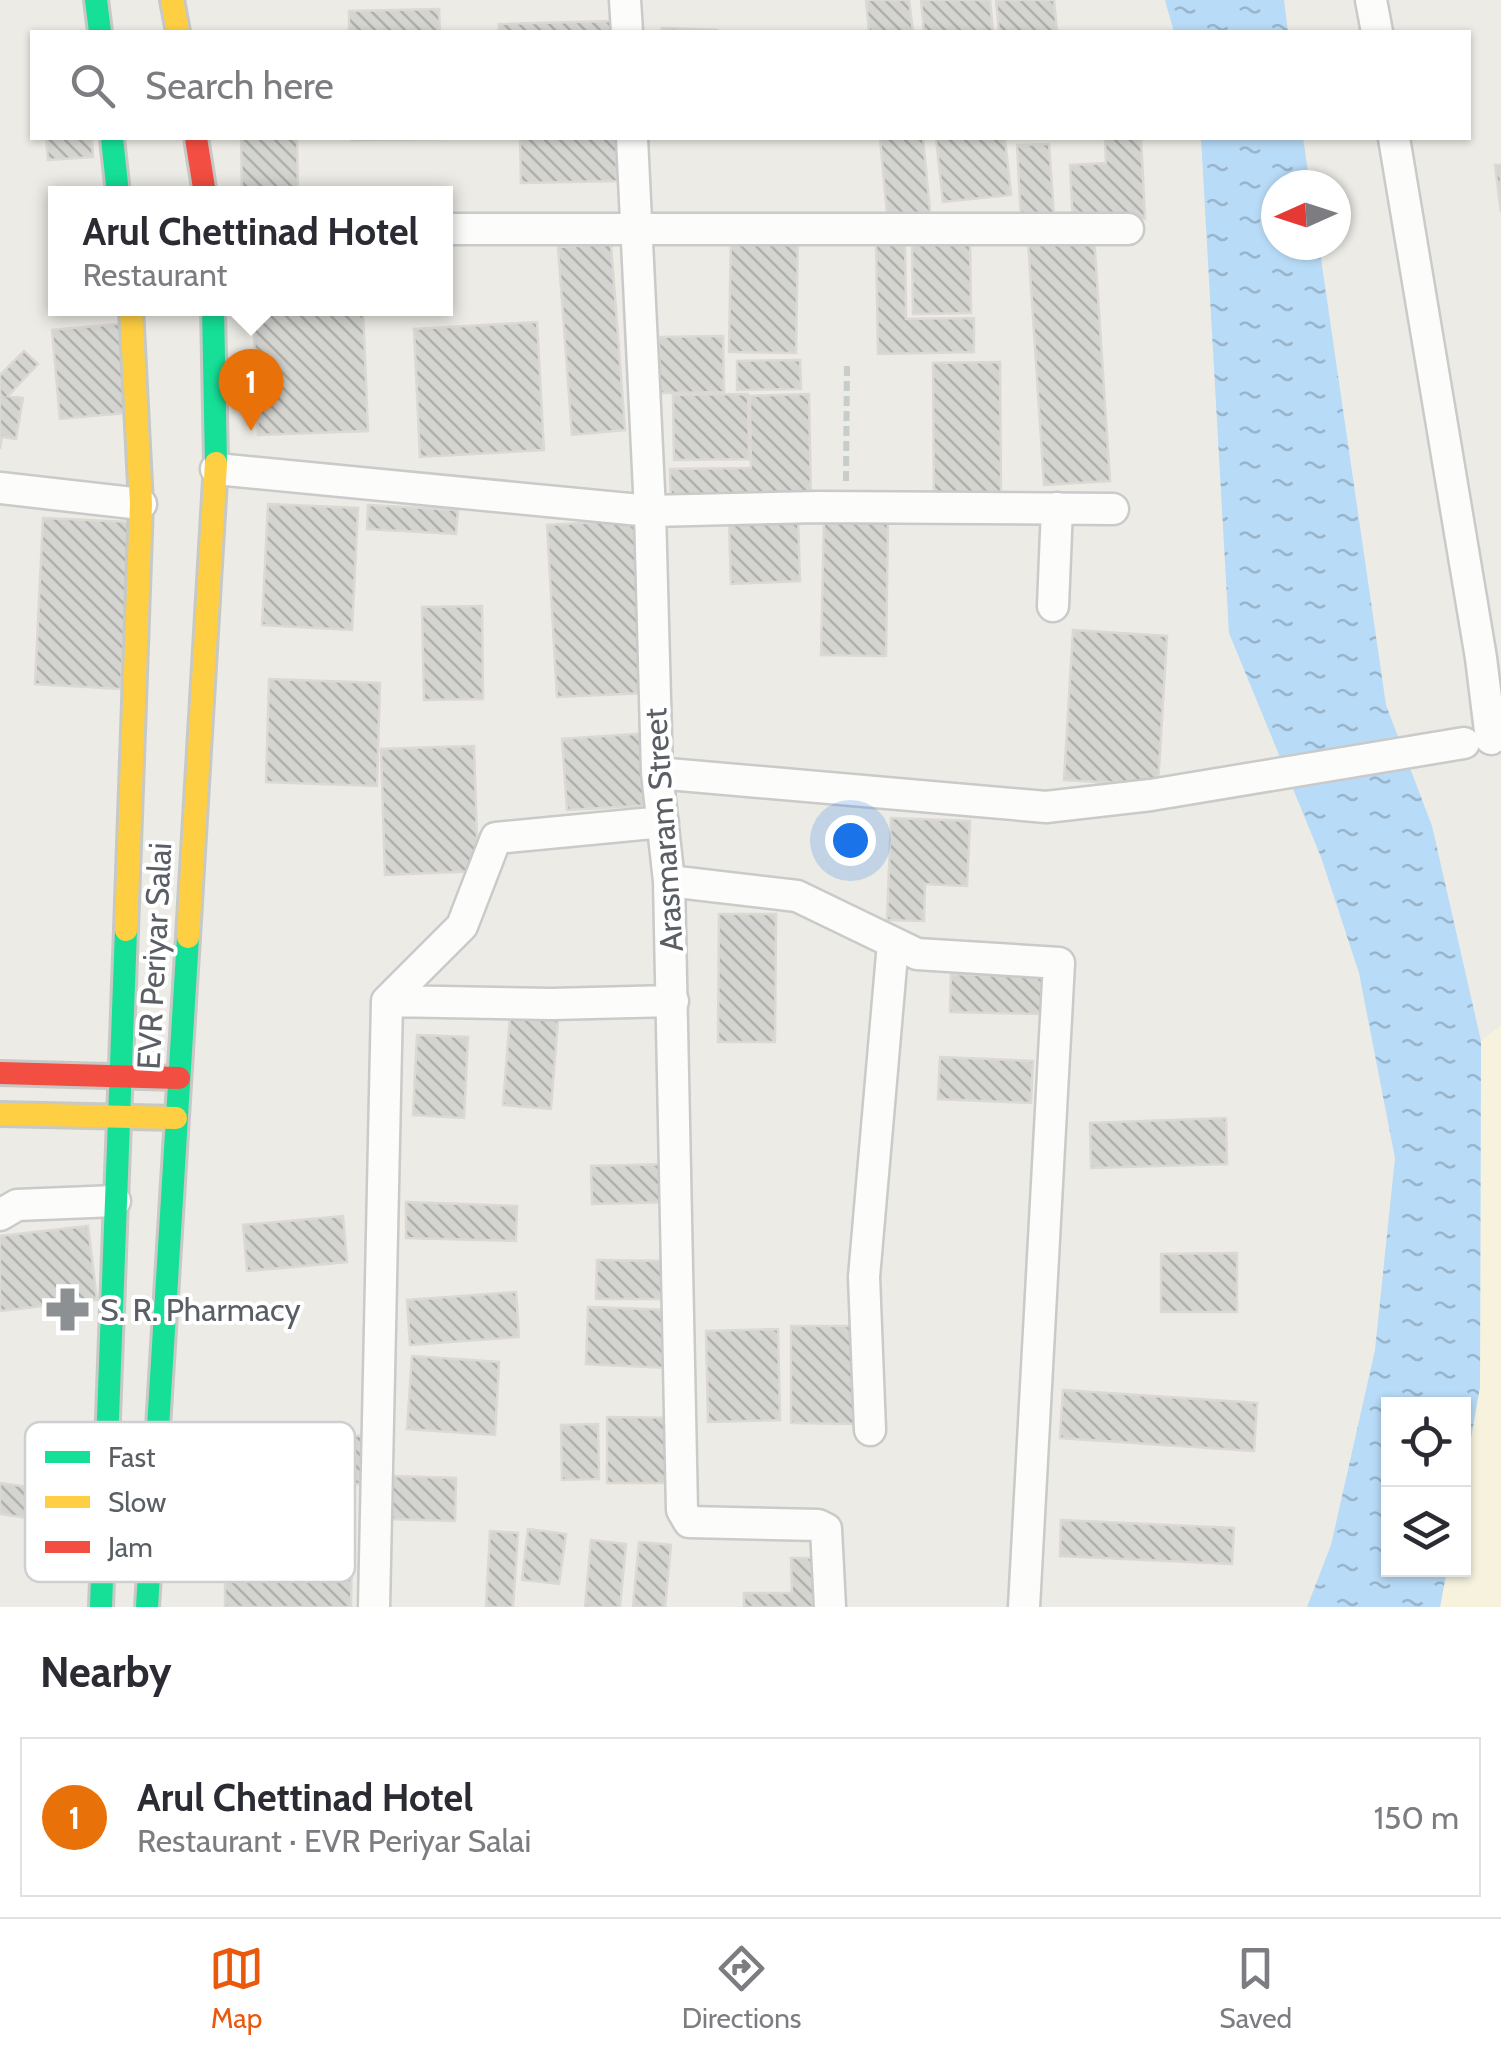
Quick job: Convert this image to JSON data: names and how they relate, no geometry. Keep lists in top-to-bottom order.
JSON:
{
  "streets": {
    "main road": ["EVR Periyar Salai"],
    "street": ["Arasmaram Street"]
  },
  "places": {
    "pharmacy": ["S. R. Pharmacy"]
  },
  "legend": ["Fast", "Slow", "Jam"],
  "north": "left",
  "page": {
    "search": "Search here",
    "popup": ["Arul Chettinad Hotel", "Restaurant"],
    "pins": "1",
    "heading": "Nearby",
    "list": [
      {
        "mark": "1",
        "name": "Arul Chettinad Hotel",
        "note": "Restaurant · EVR Periyar Salai",
        "value": "150 m"
      }
    ],
    "nav": ["Map", "Directions", "Saved"]
  }
}
